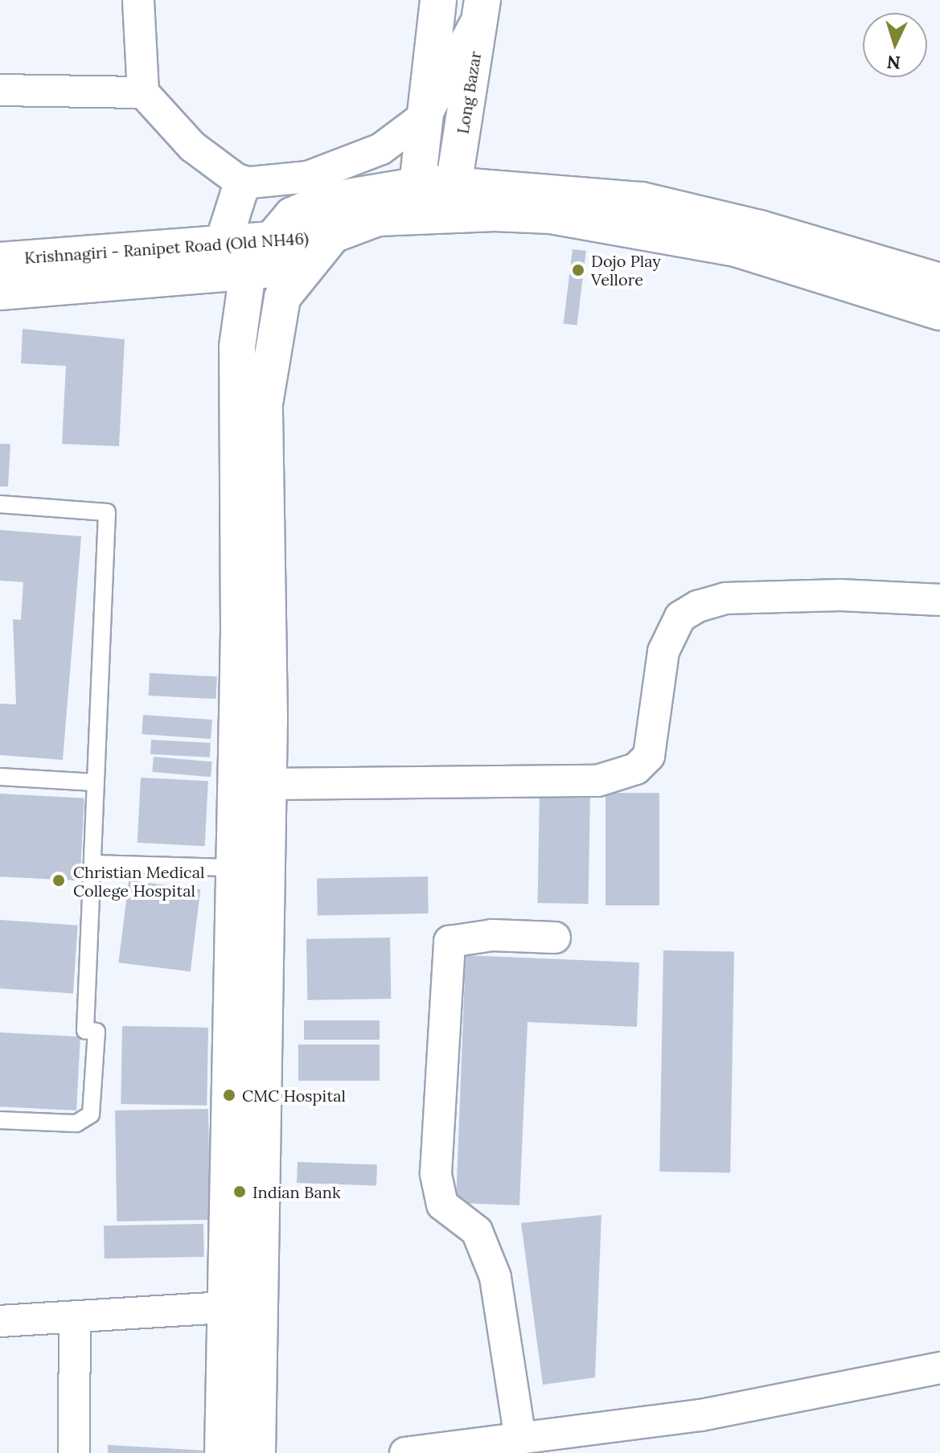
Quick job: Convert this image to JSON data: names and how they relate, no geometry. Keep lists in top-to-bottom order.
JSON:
{
  "streets": {
    "main road": ["Long Bazar", "Krishnagiri - Ranipet Road (Old NH46)"]
  },
  "places": [
    "Dojo Play Vellore",
    "Christian Medical College Hospital",
    "CMC Hospital",
    "Indian Bank"
  ],
  "north": "bottom"
}
